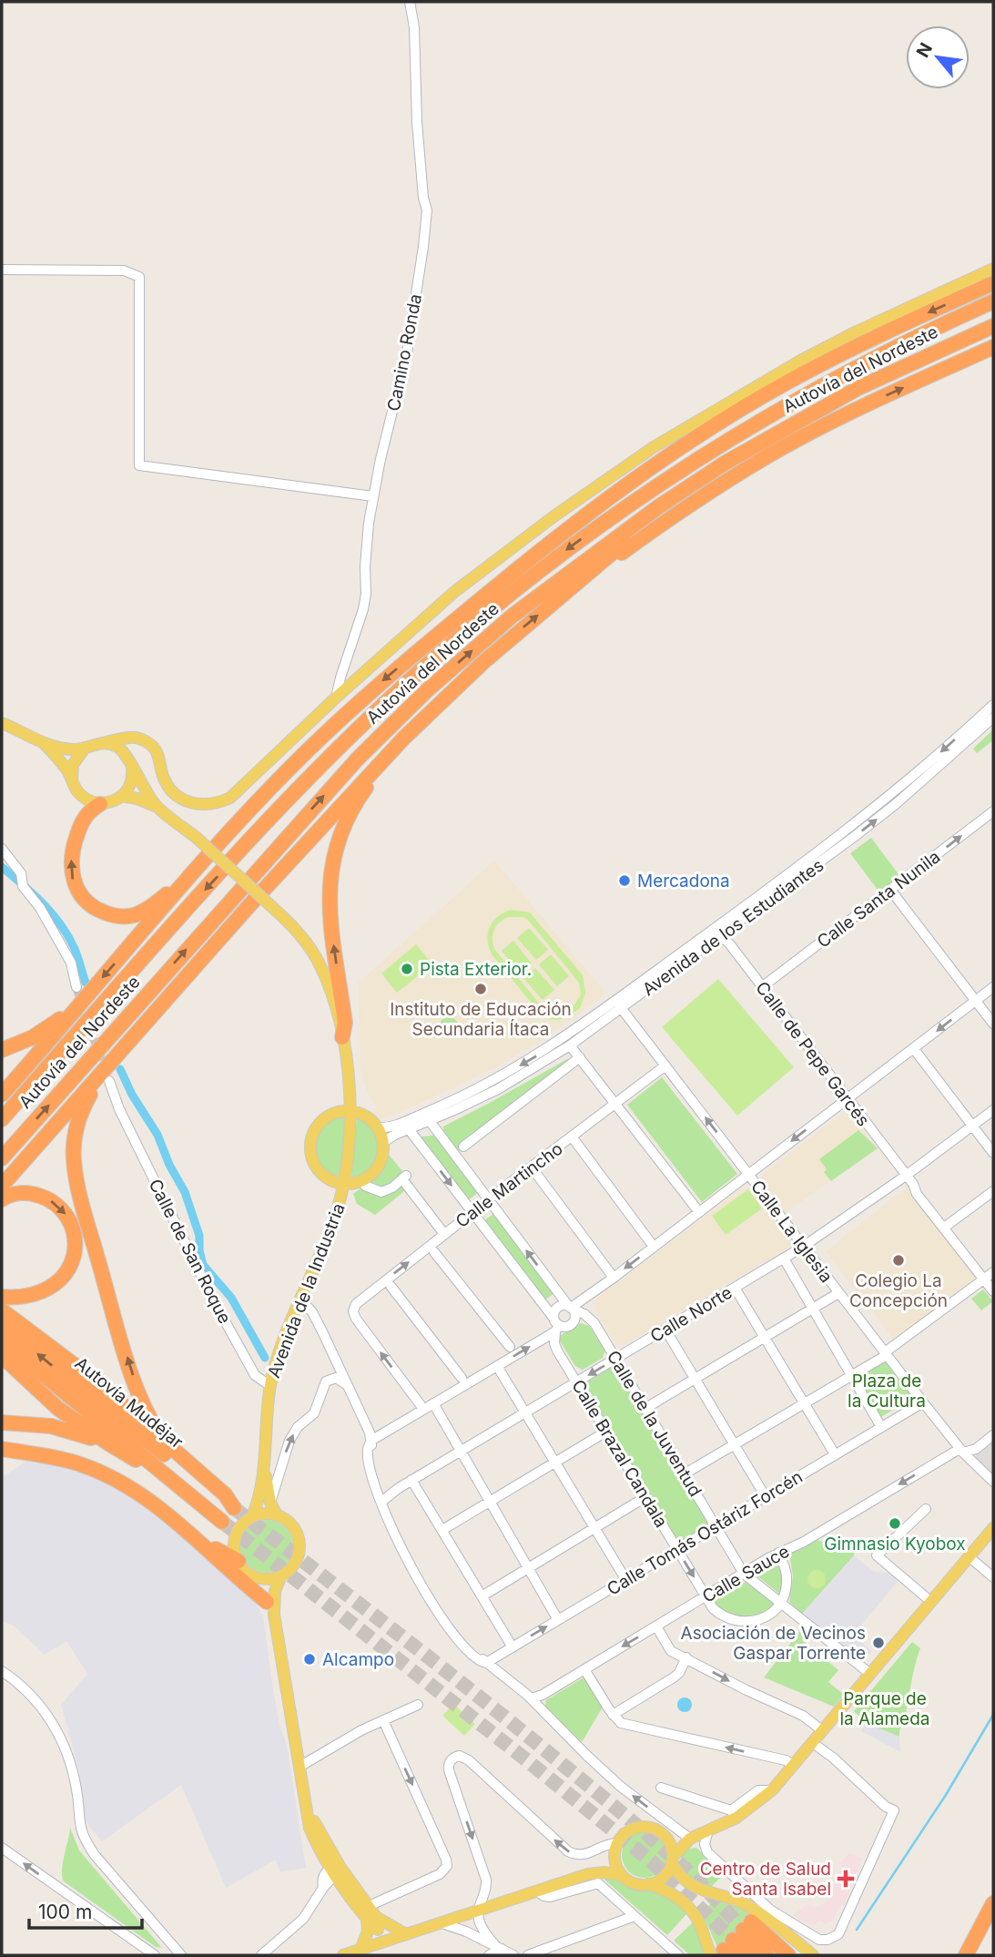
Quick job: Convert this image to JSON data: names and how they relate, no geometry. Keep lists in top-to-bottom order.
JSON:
{
  "streets": {
    "highway": ["Autovía del Nordeste", "Autovía Mudéjar"],
    "main road": ["Avenida de la Industria"],
    "street": [
      "Camino Ronda",
      "Calle Santa Nunila",
      "Avenida de los Estudiantes",
      "Calle de Pepe Garcés",
      "Calle Martincho",
      "Calle La Iglesia",
      "Calle de San Roque",
      "Calle Norte",
      "Calle de la Juventud",
      "Calle Brazal Candala",
      "Calle Tomás Ostáriz Forcén",
      "Calle Sauce"
    ]
  },
  "crossings": [
    ["Calle Santa Nunila", "Calle de Pepe Garcés"],
    ["Avenida de los Estudiantes", "Calle de Pepe Garcés"],
    ["Avenida de los Estudiantes", "Calle La Iglesia"],
    ["Avenida de los Estudiantes", "Calle de la Juventud"],
    ["Calle de Pepe Garcés", "Calle Norte"],
    ["Calle Martincho", "Calle La Iglesia"],
    ["Calle Martincho", "Calle de la Juventud"],
    ["Calle La Iglesia", "Calle Norte"],
    ["Calle La Iglesia", "Calle Tomás Ostáriz Forcén"],
    ["Calle La Iglesia", "Calle Sauce"],
    ["Calle de San Roque", "Avenida de la Industria"],
    ["Calle Norte", "Calle de la Juventud"],
    ["Calle Norte", "Calle Brazal Candala"],
    ["Calle de la Juventud", "Calle Brazal Candala"],
    ["Calle de la Juventud", "Calle Tomás Ostáriz Forcén"],
    ["Calle de la Juventud", "Calle Sauce"],
    ["Calle Brazal Candala", "Calle Tomás Ostáriz Forcén"],
    ["Calle Brazal Candala", "Calle Sauce"]
  ],
  "one_way": ["Calle Santa Nunila", "Calle Sauce"],
  "parks": ["Plaza de la Cultura", "Parque de la Alameda"],
  "places": {
    "other": [
      "Mercadona",
      "Pista Exterior.",
      "Instituto de Educación Secundaria Ítaca",
      "Colegio La Concepción",
      "Gimnasio Kyobox",
      "Asociación de Vecinos Gaspar Torrente",
      "Alcampo"
    ],
    "health": ["Centro de Salud Santa Isabel"]
  },
  "scale_bar": "100 m",
  "north": "top left"
}
